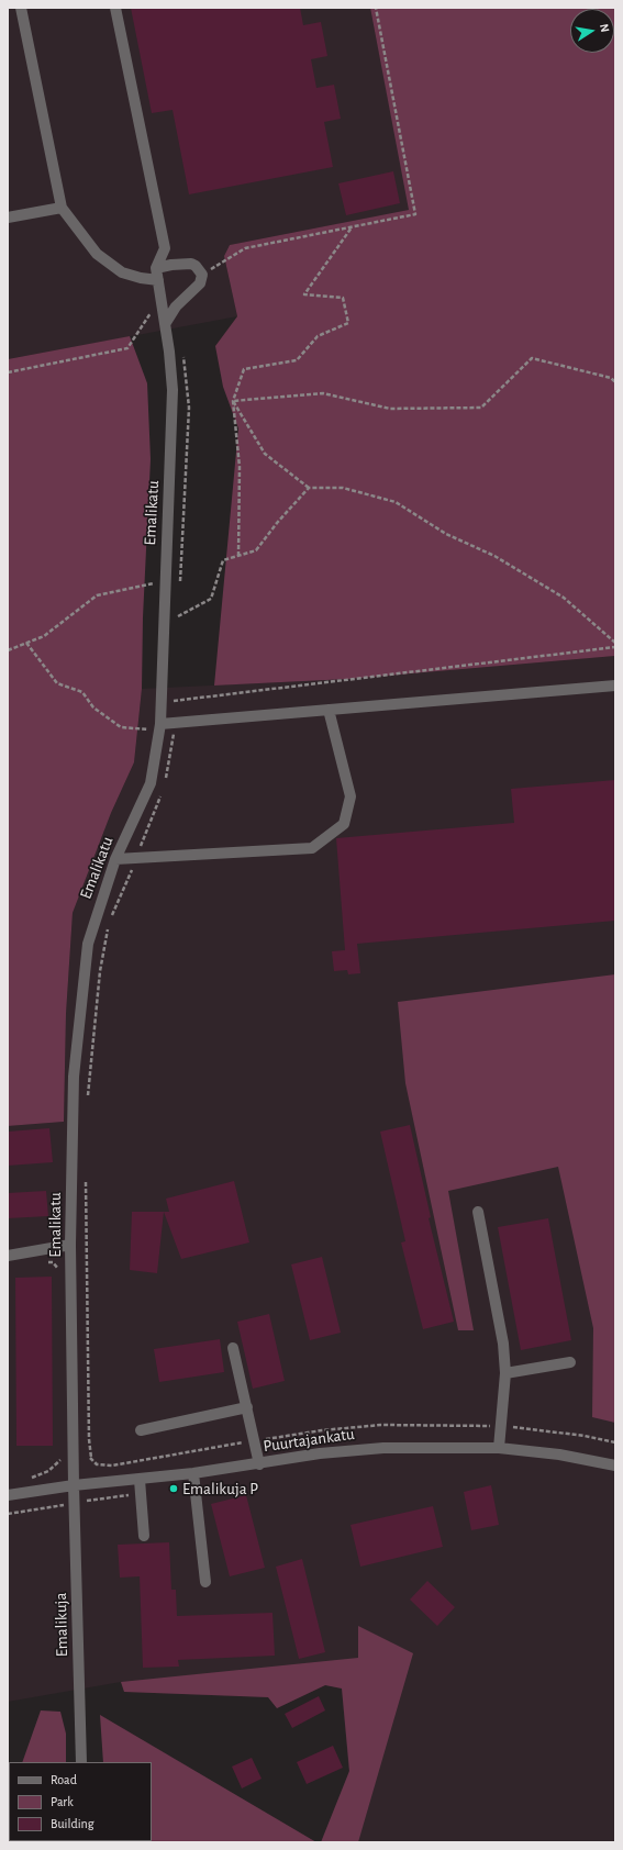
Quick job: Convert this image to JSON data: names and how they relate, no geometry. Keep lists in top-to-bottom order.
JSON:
{
  "streets": {
    "street": ["Emalikatu", "Puurtajankatu", "Emalikuja"]
  },
  "crossings": [
    ["Emalikatu", "Puurtajankatu"],
    ["Emalikatu", "Emalikuja"],
    ["Puurtajankatu", "Emalikuja"]
  ],
  "places": ["Emalikuja P"],
  "legend": ["Road", "Park", "Building"],
  "north": "right"
}
